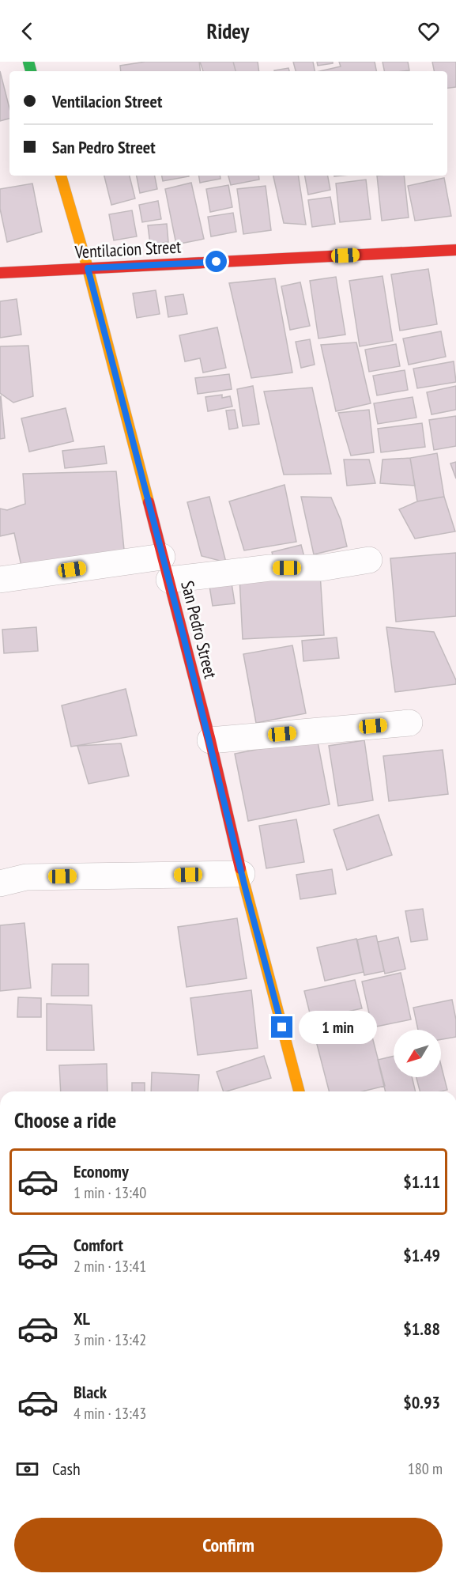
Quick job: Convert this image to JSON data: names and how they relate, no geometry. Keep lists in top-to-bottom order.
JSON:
{
  "streets": {
    "street": ["Ventilacion Street", "San Pedro Street"]
  },
  "crossings": [
    ["Ventilacion Street", "San Pedro Street"]
  ],
  "north": "bottom left",
  "page": {
    "header": "Ridey",
    "banner": ["Ventilacion Street", "San Pedro Street"],
    "bubble": "1 min",
    "heading": "Choose a ride",
    "list": [
      {
        "name": "Economy",
        "note": "1 min · 13:40",
        "value": "$1.11"
      },
      {
        "name": "Comfort",
        "note": "2 min · 13:41",
        "value": "$1.49"
      },
      {
        "name": "XL",
        "note": "3 min · 13:42",
        "value": "$1.88"
      },
      {
        "name": "Black",
        "note": "4 min · 13:43",
        "value": "$0.93"
      }
    ],
    "pay": ["Cash", "180 m"],
    "buttons": "Confirm"
  }
}
